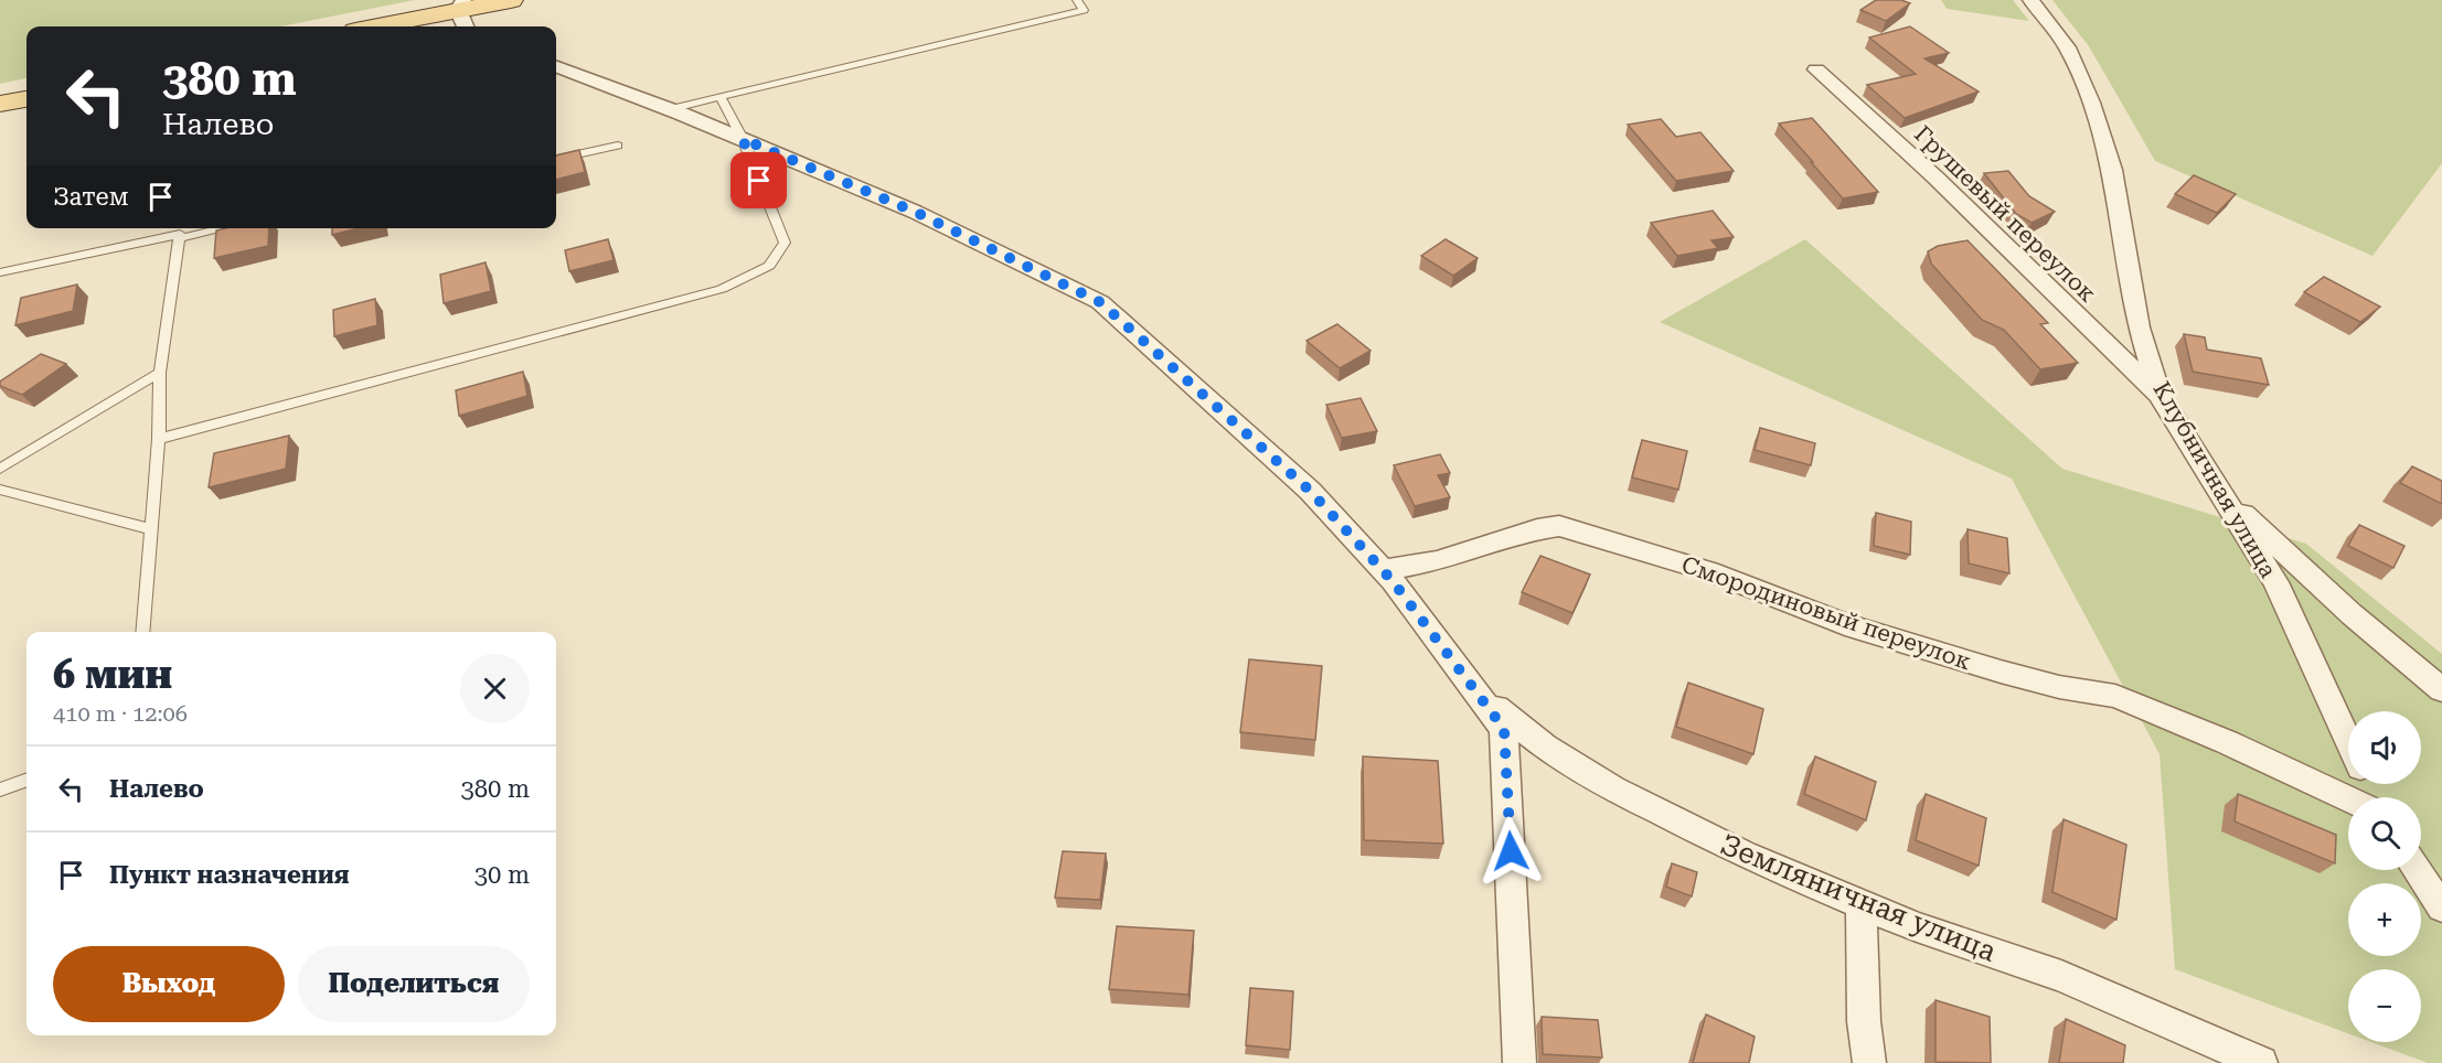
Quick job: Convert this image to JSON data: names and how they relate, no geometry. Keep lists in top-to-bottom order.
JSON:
{
  "streets": {
    "street": [
      "Грушевый переулок",
      "Клубничная улица",
      "Смородиновый переулок",
      "Земляничная улица"
    ]
  },
  "crossings": [
    ["Грушевый переулок", "Клубничная улица"]
  ],
  "page": {
    "turn": ["380 m", "Налево"],
    "then": "Затем",
    "heading": ["6 мин", "410 m · 12:06"],
    "map_buttons": ["+", "−"],
    "list": [
      {
        "name": "Налево",
        "value": "380 m"
      },
      {
        "name": "Пункт назначения",
        "value": "30 m"
      }
    ],
    "buttons": ["Выход", "Поделиться"]
  }
}
